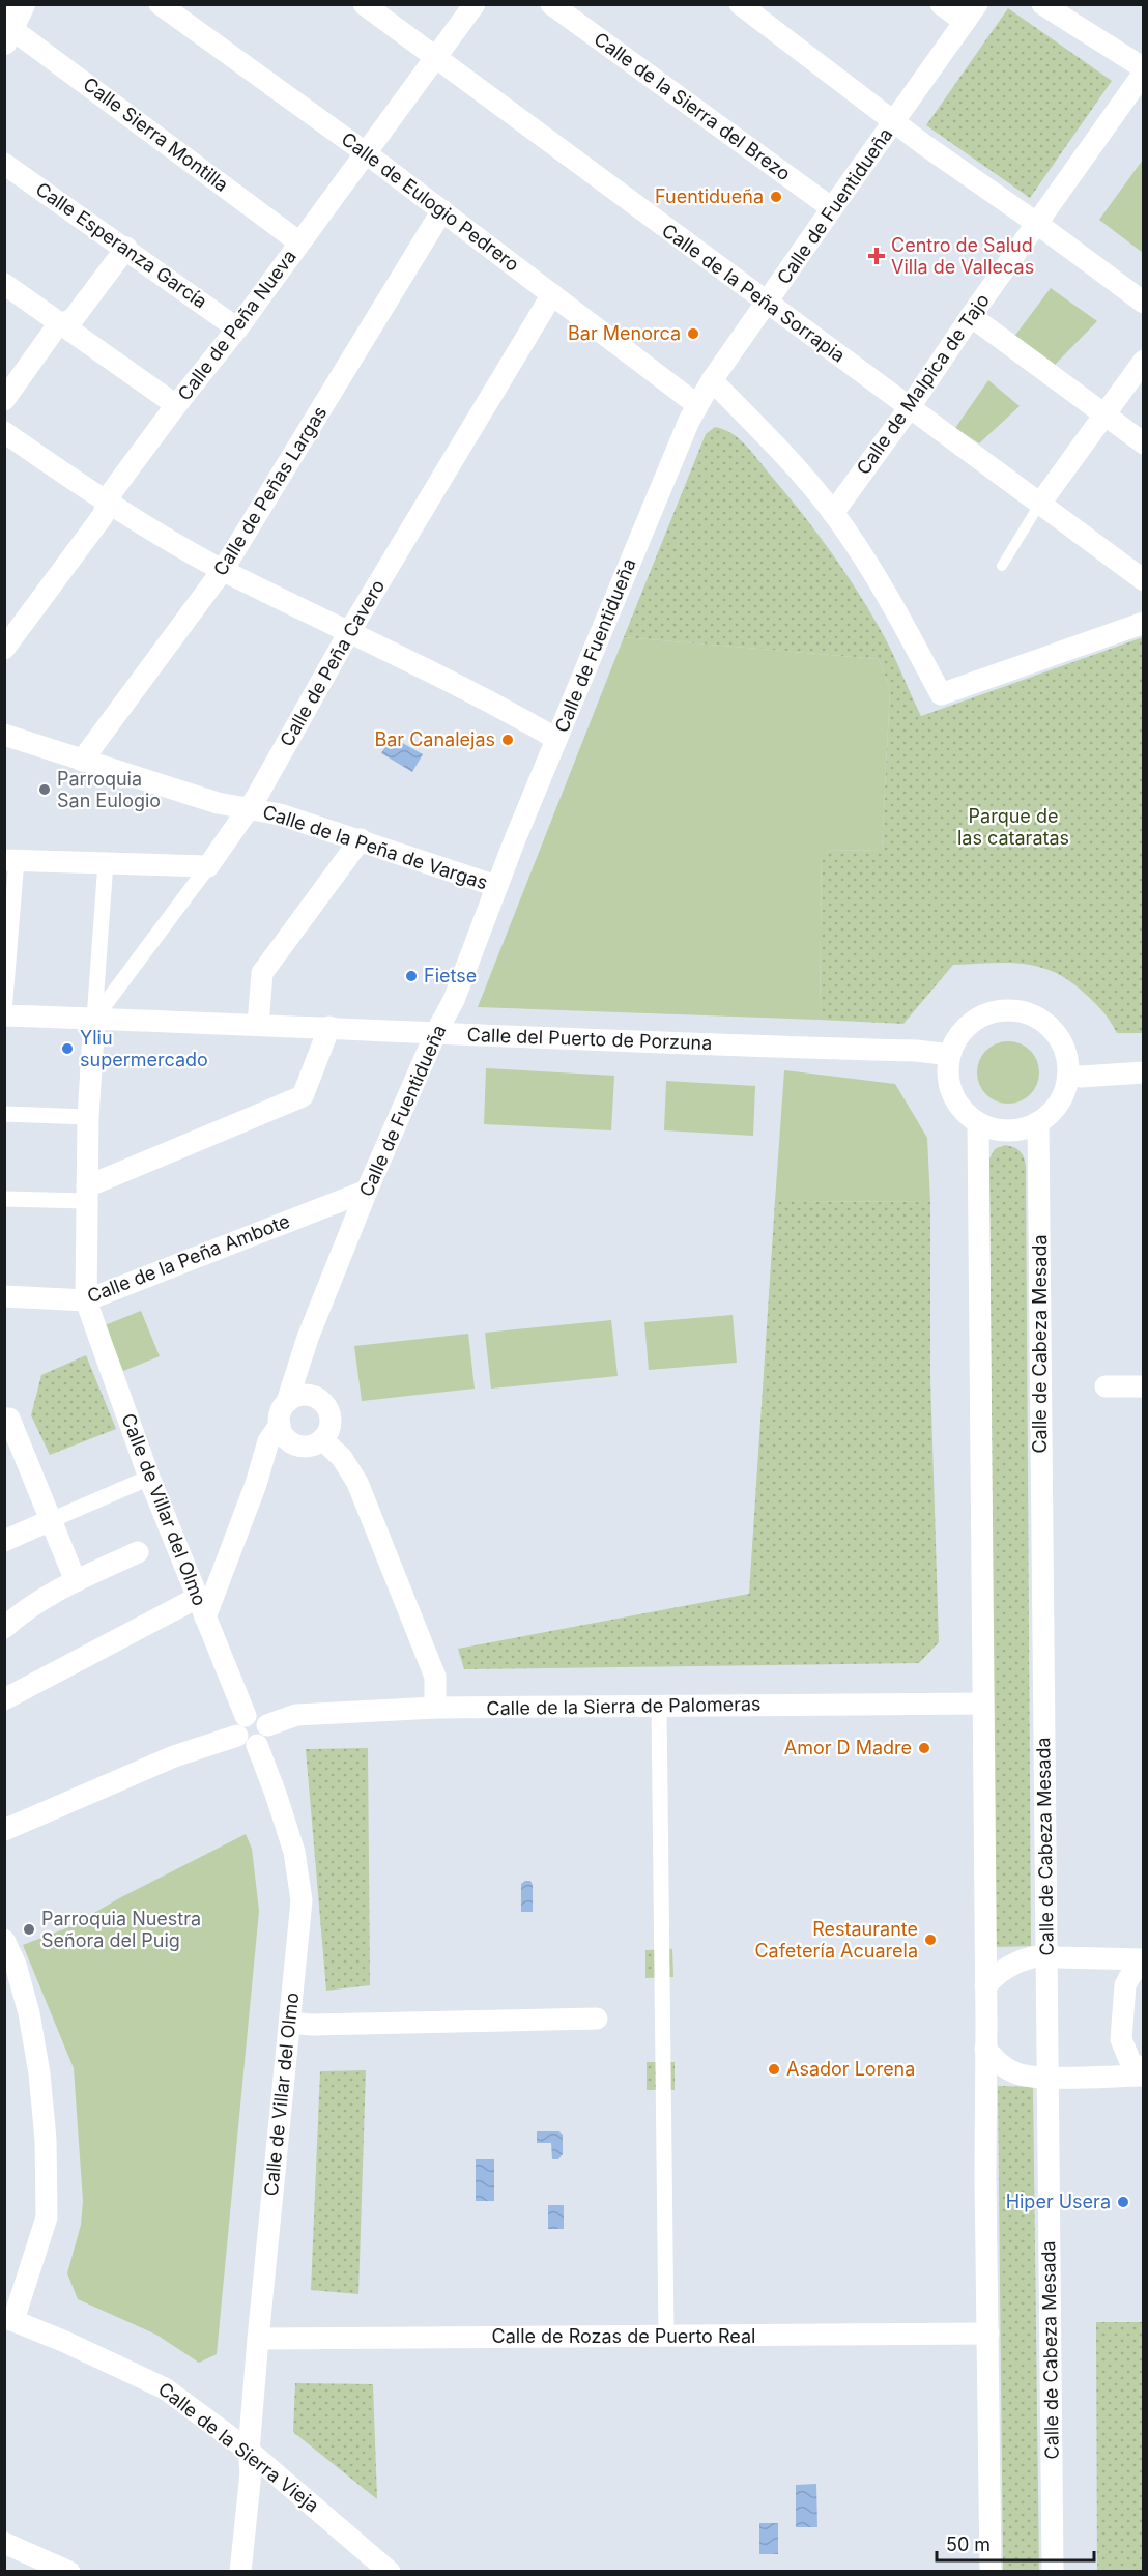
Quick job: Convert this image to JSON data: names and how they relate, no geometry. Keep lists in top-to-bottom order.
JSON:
{
  "streets": {
    "street": [
      "Calle de la Sierra del Brezo",
      "Calle Sierra Montilla",
      "Calle de Eulogio Pedrero",
      "Calle de Fuentidueña",
      "Calle Esperanza García",
      "Calle de la Peña Sorrapia",
      "Calle de Peña Nueva",
      "Calle de Malpica de Tajo",
      "Calle de Peñas Largas",
      "Calle de Peña Cavero",
      "Calle de la Peña de Vargas",
      "Calle del Puerto de Porzuna",
      "Calle de la Peña Ambote",
      "Calle de Cabeza Mesada",
      "Calle de Villar del Olmo",
      "Calle de la Sierra de Palomeras",
      "Calle de Rozas de Puerto Real",
      "Calle de la Sierra Vieja"
    ]
  },
  "crossings": [
    ["Calle de la Sierra del Brezo", "Calle de Fuentidueña"],
    ["Calle Sierra Montilla", "Calle de Peña Nueva"],
    ["Calle de Eulogio Pedrero", "Calle de Fuentidueña"],
    ["Calle de Eulogio Pedrero", "Calle de Peña Nueva"],
    ["Calle de Eulogio Pedrero", "Calle de Peñas Largas"],
    ["Calle de Eulogio Pedrero", "Calle de Peña Cavero"],
    ["Calle de Fuentidueña", "Calle de la Peña Sorrapia"],
    ["Calle de Fuentidueña", "Calle de la Peña de Vargas"],
    ["Calle de Fuentidueña", "Calle del Puerto de Porzuna"],
    ["Calle de Fuentidueña", "Calle de la Peña Ambote"],
    ["Calle Esperanza García", "Calle de Peña Nueva"],
    ["Calle de la Peña Sorrapia", "Calle de Peña Nueva"],
    ["Calle de la Peña Sorrapia", "Calle de Malpica de Tajo"],
    ["Calle de Peñas Largas", "Calle de la Peña de Vargas"],
    ["Calle de Peña Cavero", "Calle de la Peña de Vargas"],
    ["Calle de Peña Cavero", "Calle del Puerto de Porzuna"],
    ["Calle de Peña Cavero", "Calle de Villar del Olmo"],
    ["Calle del Puerto de Porzuna", "Calle de Cabeza Mesada"],
    ["Calle del Puerto de Porzuna", "Calle de Villar del Olmo"],
    ["Calle de la Peña Ambote", "Calle de Villar del Olmo"],
    ["Calle de Villar del Olmo", "Calle de la Sierra de Palomeras"],
    ["Calle de Villar del Olmo", "Calle de Rozas de Puerto Real"],
    ["Calle de Villar del Olmo", "Calle de la Sierra Vieja"]
  ],
  "parks": ["Parque de las cataratas"],
  "places": {
    "other": [
      "Fuentidueña",
      "Bar Menorca",
      "Bar Canalejas",
      "Parroquia San Eulogio",
      "Fietse",
      "Yliu supermercado",
      "Amor D Madre",
      "Parroquia Nuestra Señora del Puig",
      "Restaurante Cafetería Acuarela",
      "Asador Lorena",
      "Hiper Usera"
    ],
    "health": ["Centro de Salud Villa de Vallecas"]
  },
  "scale_bar": "50 m"
}
